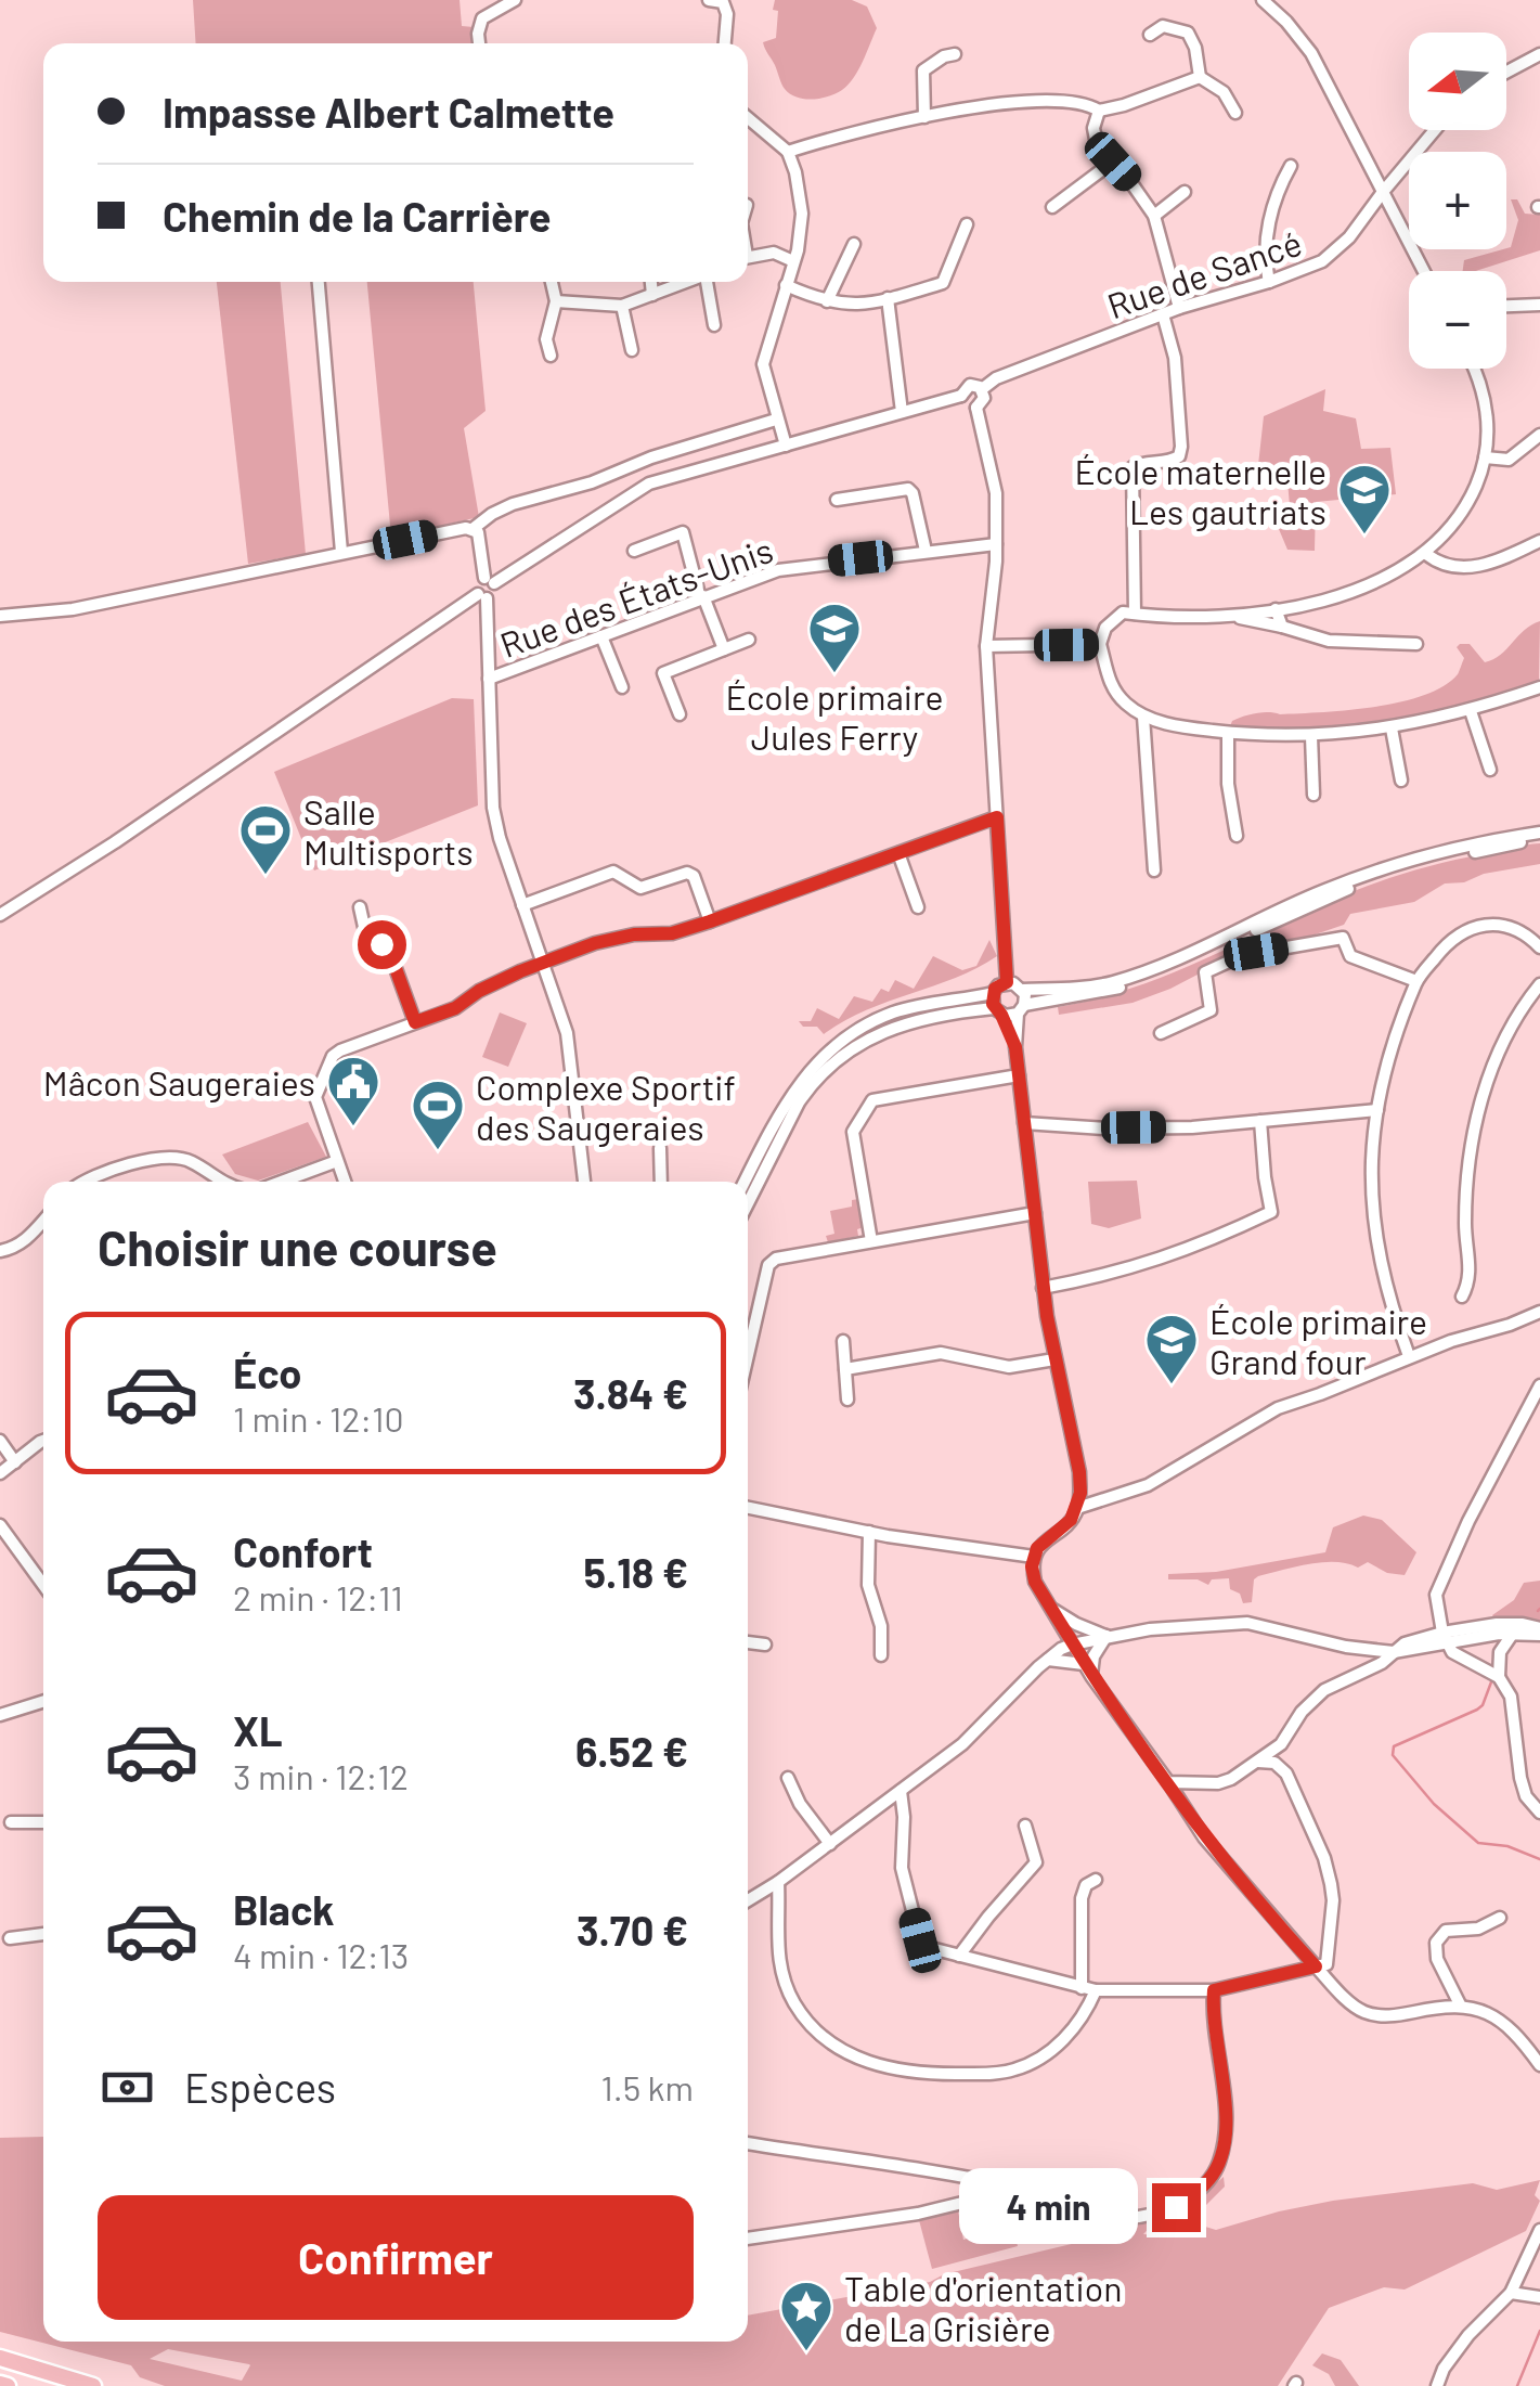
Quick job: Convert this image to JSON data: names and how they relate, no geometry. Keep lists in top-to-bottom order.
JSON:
{
  "streets": {
    "street": ["Rue de Sancé", "Rue des États-Unis"]
  },
  "places": {
    "school or university": ["École maternelle Les gautriats", "École primaire Jules Ferry", "École primaire Grand four"],
    "sports": ["Salle Multisports", "Complexe Sportif des Saugeraies"],
    "public building": ["Mâcon Saugeraies"],
    "place": ["Table d'orientation de La Grisière"]
  },
  "north": "left",
  "page": {
    "map_buttons": ["+", "−"],
    "banner": ["Impasse Albert Calmette", "Chemin de la Carrière"],
    "heading": "Choisir une course",
    "list": [
      {
        "name": "Éco",
        "note": "1 min · 12:10",
        "value": "3.84 €"
      },
      {
        "name": "Confort",
        "note": "2 min · 12:11",
        "value": "5.18 €"
      },
      {
        "name": "XL",
        "note": "3 min · 12:12",
        "value": "6.52 €"
      },
      {
        "name": "Black",
        "note": "4 min · 12:13",
        "value": "3.70 €"
      }
    ],
    "pay": ["Espèces", "1.5 km"],
    "bubble": "4 min",
    "buttons": "Confirmer"
  }
}
